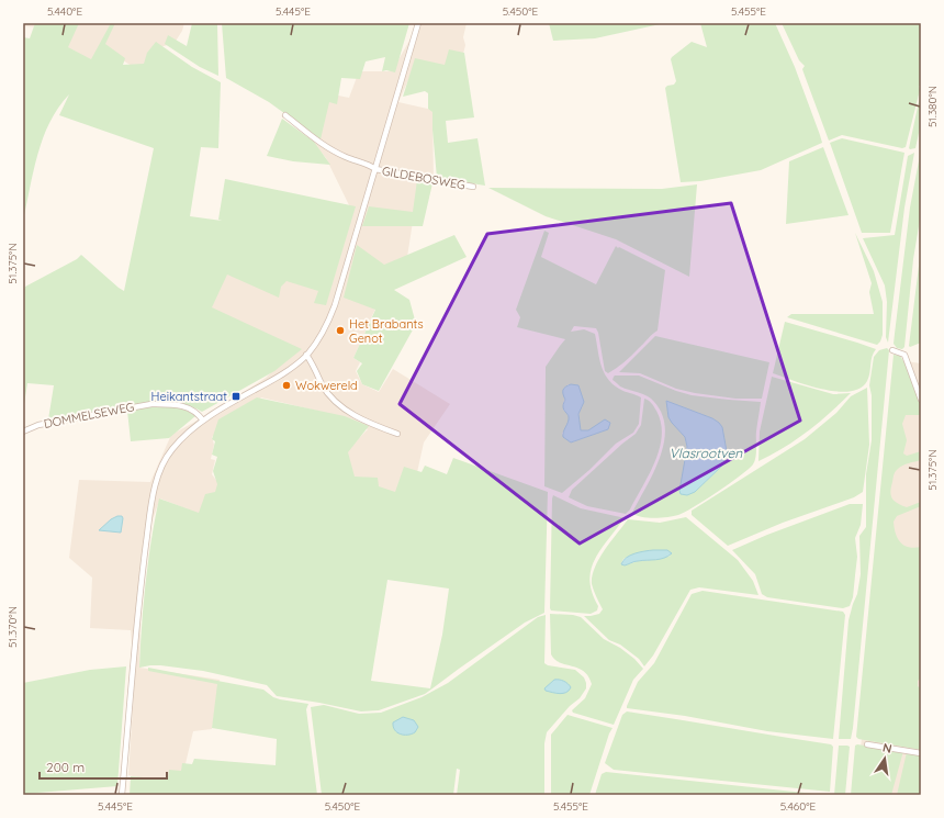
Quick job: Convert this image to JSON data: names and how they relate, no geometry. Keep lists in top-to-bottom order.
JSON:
{
  "streets": {
    "street": ["GILDEBOSWEG", "DOMMELSEWEG"]
  },
  "water": ["Vlasrootven"],
  "places": {
    "other": ["Het Brabants Genot", "Wokwereld"],
    "transit": ["Heikantstraat"]
  },
  "scale_bar": "200 m",
  "north": "top",
  "coordinates": [
    "5.440°E",
    "5.445°E",
    "5.450°E",
    "5.455°E",
    "51.380°N",
    "51.375°N",
    "51.370°N",
    "5.460°E"
  ]
}
